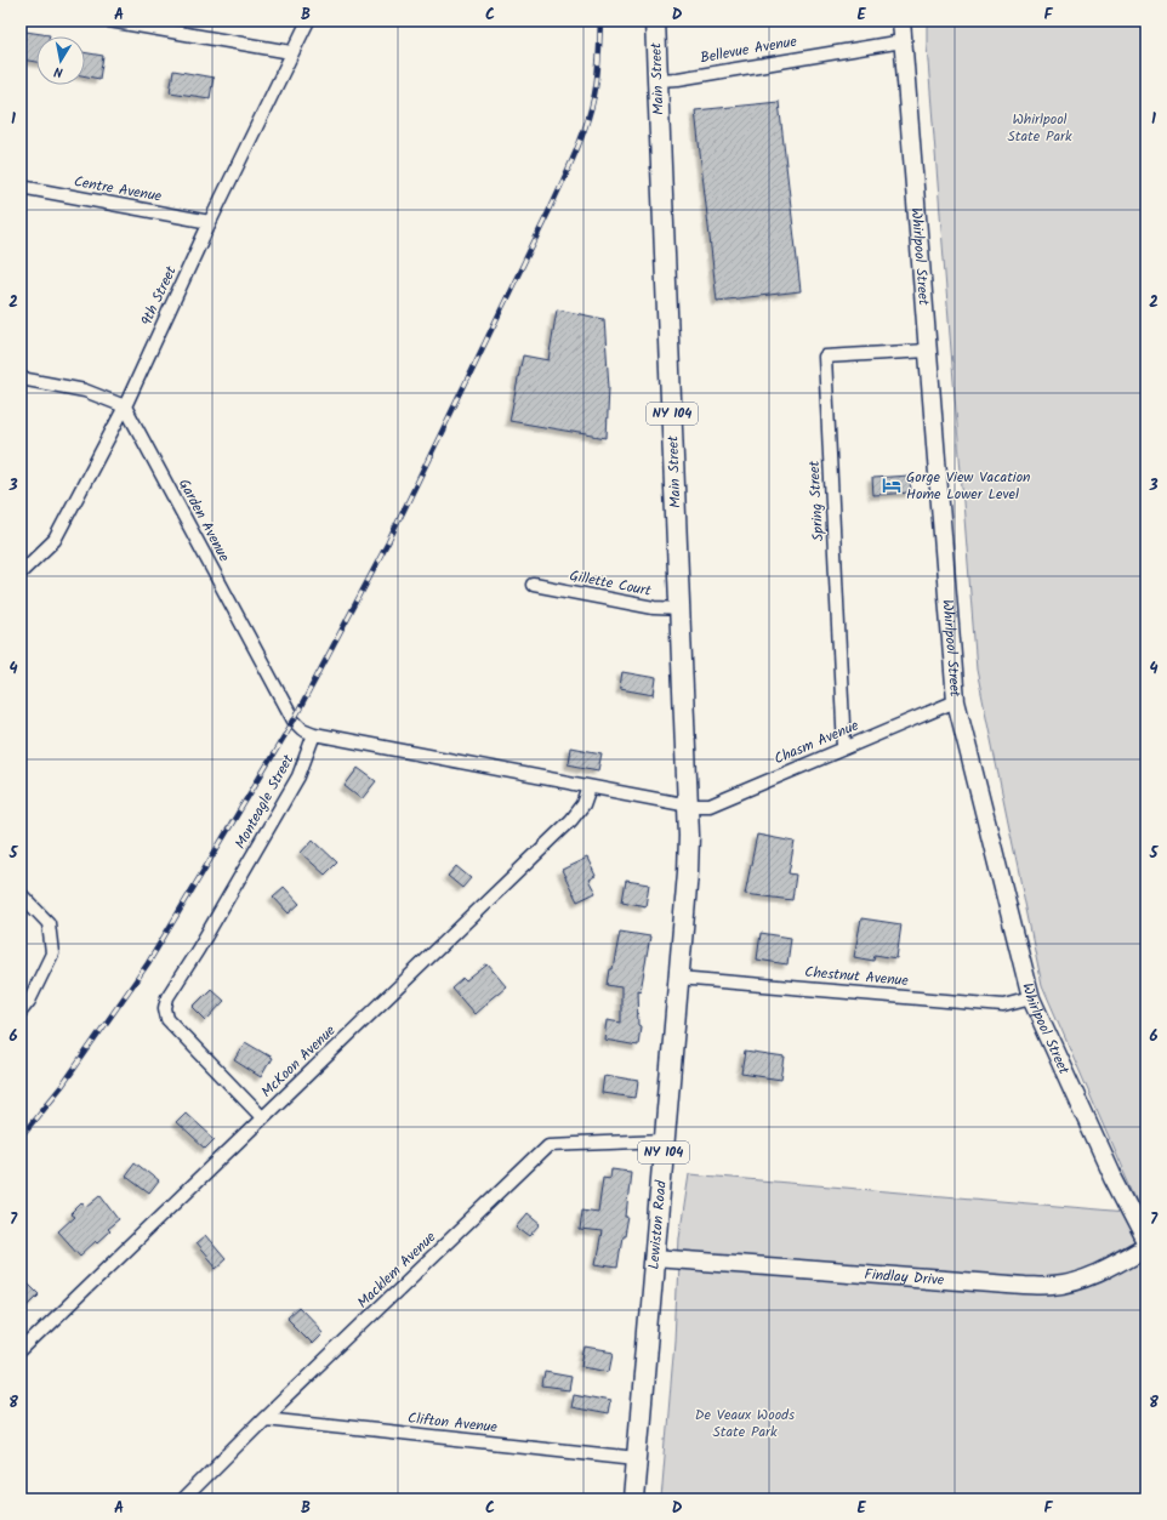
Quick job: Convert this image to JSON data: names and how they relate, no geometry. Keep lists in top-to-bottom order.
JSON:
{
  "streets": {
    "main road": ["Main Street", "NY 104", "Lewiston Road"],
    "street": [
      "Bellevue Avenue",
      "Centre Avenue",
      "Whirlpool Street",
      "9th Street",
      "Spring Street",
      "Garden Avenue",
      "Gillette Court",
      "Chasm Avenue",
      "Monteagle Street",
      "Chestnut Avenue",
      "McKoon Avenue",
      "Macklem Avenue",
      "Findlay Drive",
      "Clifton Avenue"
    ]
  },
  "crossings": [
    ["Bellevue Avenue", "Main Street"],
    ["Bellevue Avenue", "Whirlpool Street"],
    ["Main Street", "Gillette Court"],
    ["Main Street", "Chasm Avenue"],
    ["Main Street", "Lewiston Road"],
    ["Centre Avenue", "9th Street"],
    ["Whirlpool Street", "Spring Street"],
    ["Whirlpool Street", "Chasm Avenue"],
    ["Whirlpool Street", "Chestnut Avenue"],
    ["9th Street", "Garden Avenue"],
    ["Spring Street", "Chasm Avenue"],
    ["Garden Avenue", "Monteagle Street"],
    ["Chasm Avenue", "Lewiston Road"],
    ["Monteagle Street", "McKoon Avenue"],
    ["Chestnut Avenue", "Lewiston Road"],
    ["Lewiston Road", "Macklem Avenue"],
    ["Lewiston Road", "Findlay Drive"],
    ["Lewiston Road", "Clifton Avenue"],
    ["Macklem Avenue", "Clifton Avenue"]
  ],
  "parks": ["Whirlpool State Park", "De Veaux Woods State Park"],
  "places": {
    "hotel": ["Gorge View Vacation Home Lower Level"]
  },
  "north": "bottom",
  "grid": {
    "columns": [
      "A",
      "B",
      "C",
      "D",
      "E",
      "F"
    ],
    "rows": [
      "1",
      "2",
      "3",
      "4",
      "5",
      "6",
      "7",
      "8"
    ]
  }
}
